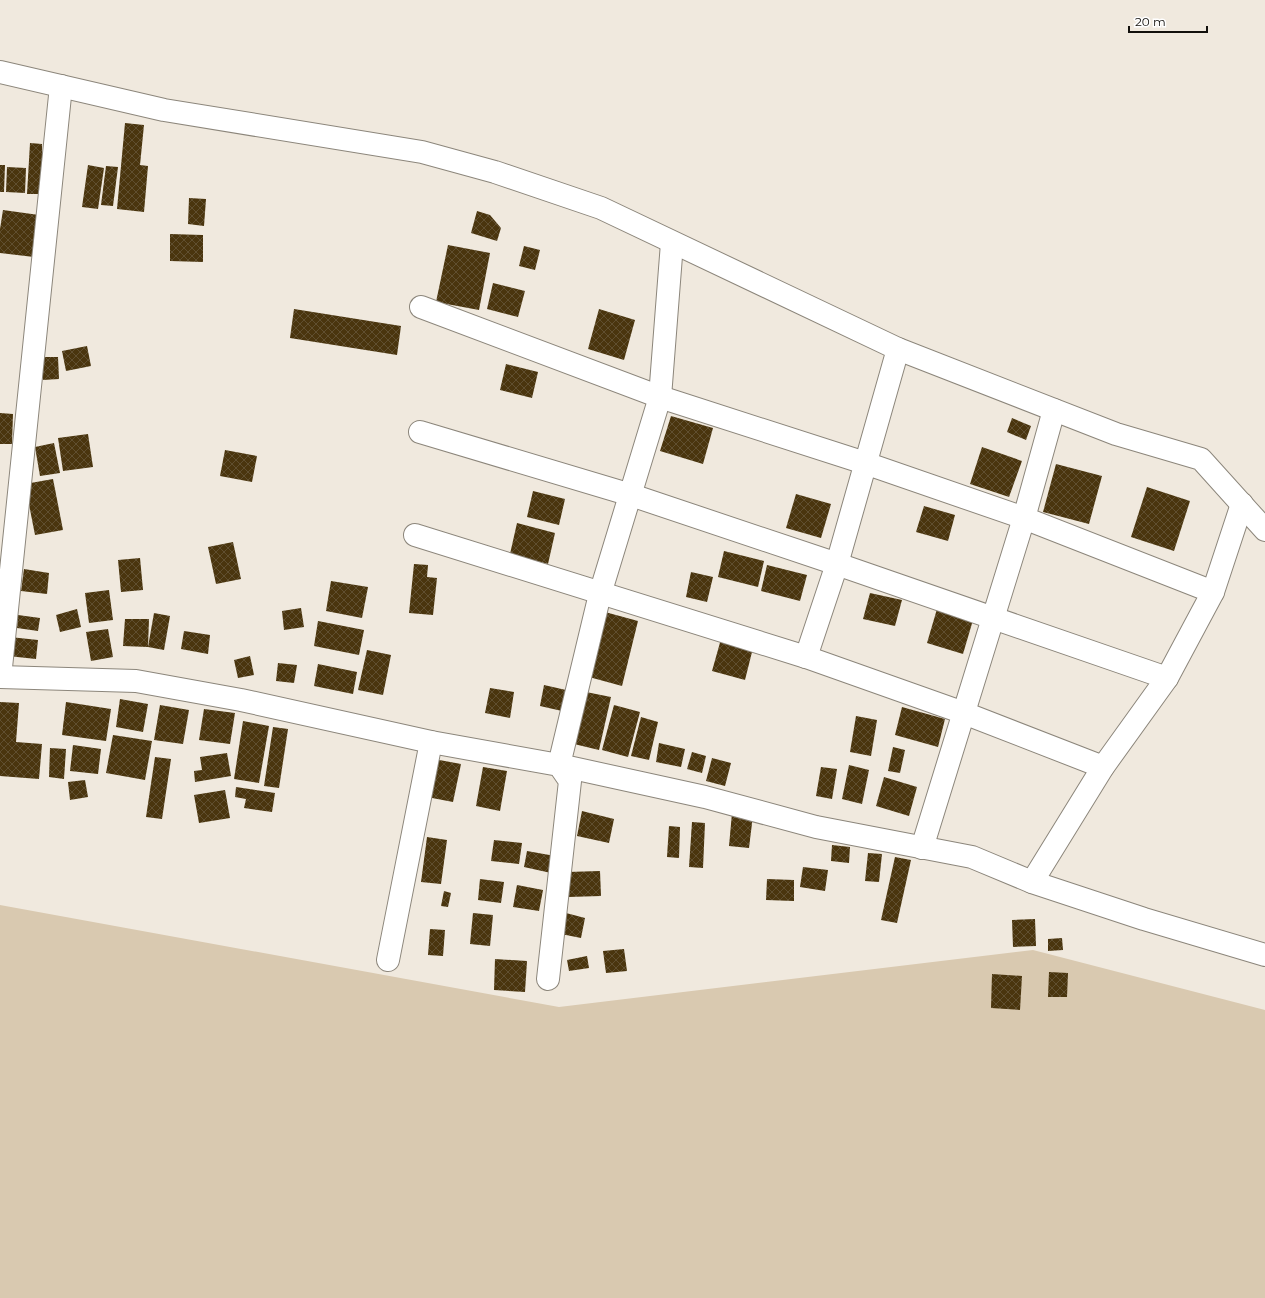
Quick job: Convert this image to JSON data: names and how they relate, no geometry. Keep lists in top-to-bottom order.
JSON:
{
  "scale_bar": "20 m"
}
